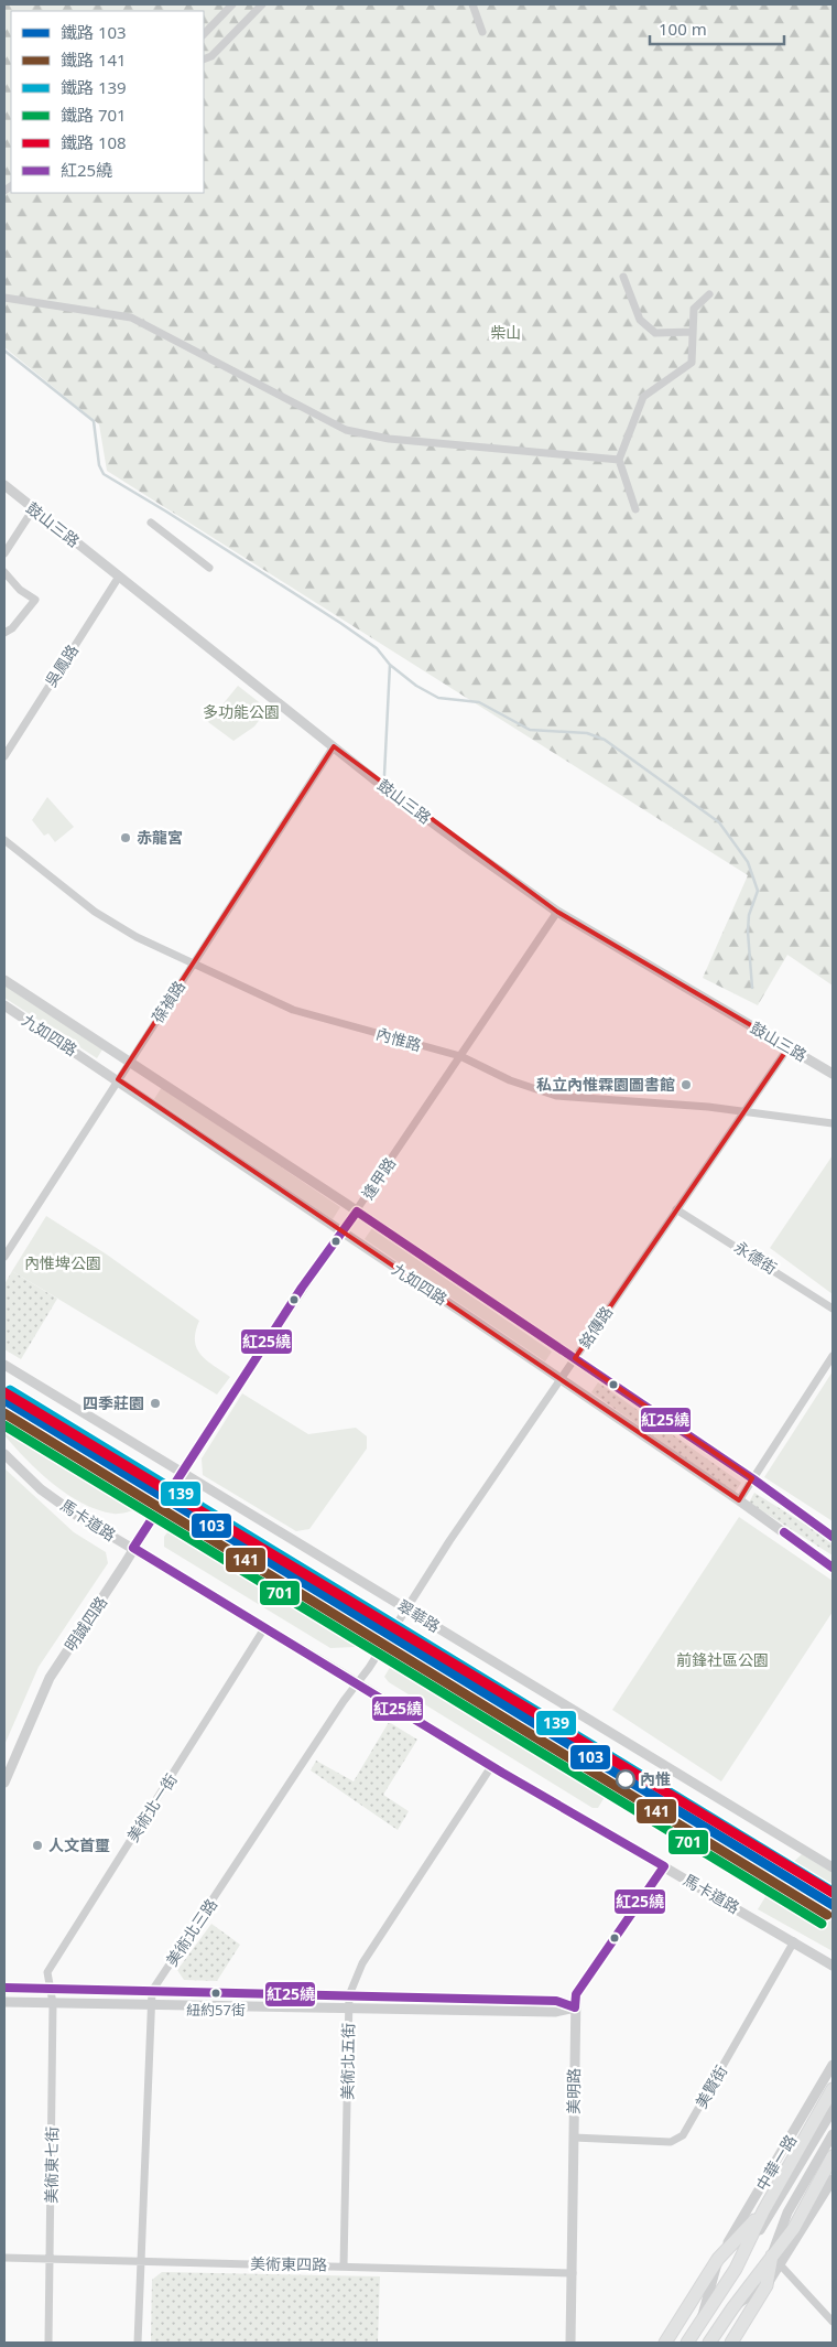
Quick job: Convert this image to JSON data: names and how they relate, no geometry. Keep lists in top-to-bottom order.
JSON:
{
  "streets": {
    "main road": ["中華一路"],
    "street": [
      "鼓山三路",
      "吳鳳路",
      "葆禎路",
      "九如四路",
      "內惟路",
      "逢甲路",
      "永德街",
      "銘傳路",
      "馬卡道路",
      "翠華路",
      "明誠四路",
      "美術北一街",
      "美術北三路",
      "美術北五街",
      "美賢街",
      "美明路",
      "美術東七街",
      "美術東四路"
    ]
  },
  "crossings": [
    ["鼓山三路", "吳鳳路"],
    ["鼓山三路", "葆禎路"],
    ["鼓山三路", "逢甲路"],
    ["鼓山三路", "銘傳路"],
    ["葆禎路", "九如四路"],
    ["葆禎路", "內惟路"],
    ["九如四路", "逢甲路"],
    ["九如四路", "銘傳路"],
    ["內惟路", "逢甲路"],
    ["內惟路", "銘傳路"],
    ["逢甲路", "翠華路"],
    ["逢甲路", "明誠四路"],
    ["永德街", "銘傳路"],
    ["銘傳路", "翠華路"],
    ["銘傳路", "美術北三路"],
    ["馬卡道路", "明誠四路"],
    ["馬卡道路", "美術北一街"],
    ["馬卡道路", "美術北三路"],
    ["馬卡道路", "美術北五街"],
    ["馬卡道路", "美賢街"],
    ["馬卡道路", "美明路"],
    ["翠華路", "明誠四路"],
    ["翠華路", "美術北三路"],
    ["美術北一街", "美術東七街"],
    ["美術北五街", "美術東四路"],
    ["美賢街", "美明路"],
    ["美明路", "美術東四路"],
    ["美術東七街", "美術東四路"]
  ],
  "parks": [
    "柴山",
    "多功能公園",
    "內惟埤公園",
    "前鋒社區公園"
  ],
  "places": [
    "赤龍宮",
    "私立內惟霖園圖書館",
    "四季莊園",
    "內惟",
    "人文首璽",
    "紐約57街"
  ],
  "lines": [
    "transit line 紅25繞",
    "rail line 139",
    "rail line 108",
    "rail line 103",
    "rail line 141",
    "rail line 701"
  ],
  "legend": [
    "鐵路 103",
    "鐵路 141",
    "鐵路 139",
    "鐵路 701",
    "鐵路 108",
    "紅25繞"
  ],
  "scale_bar": "100 m"
}
